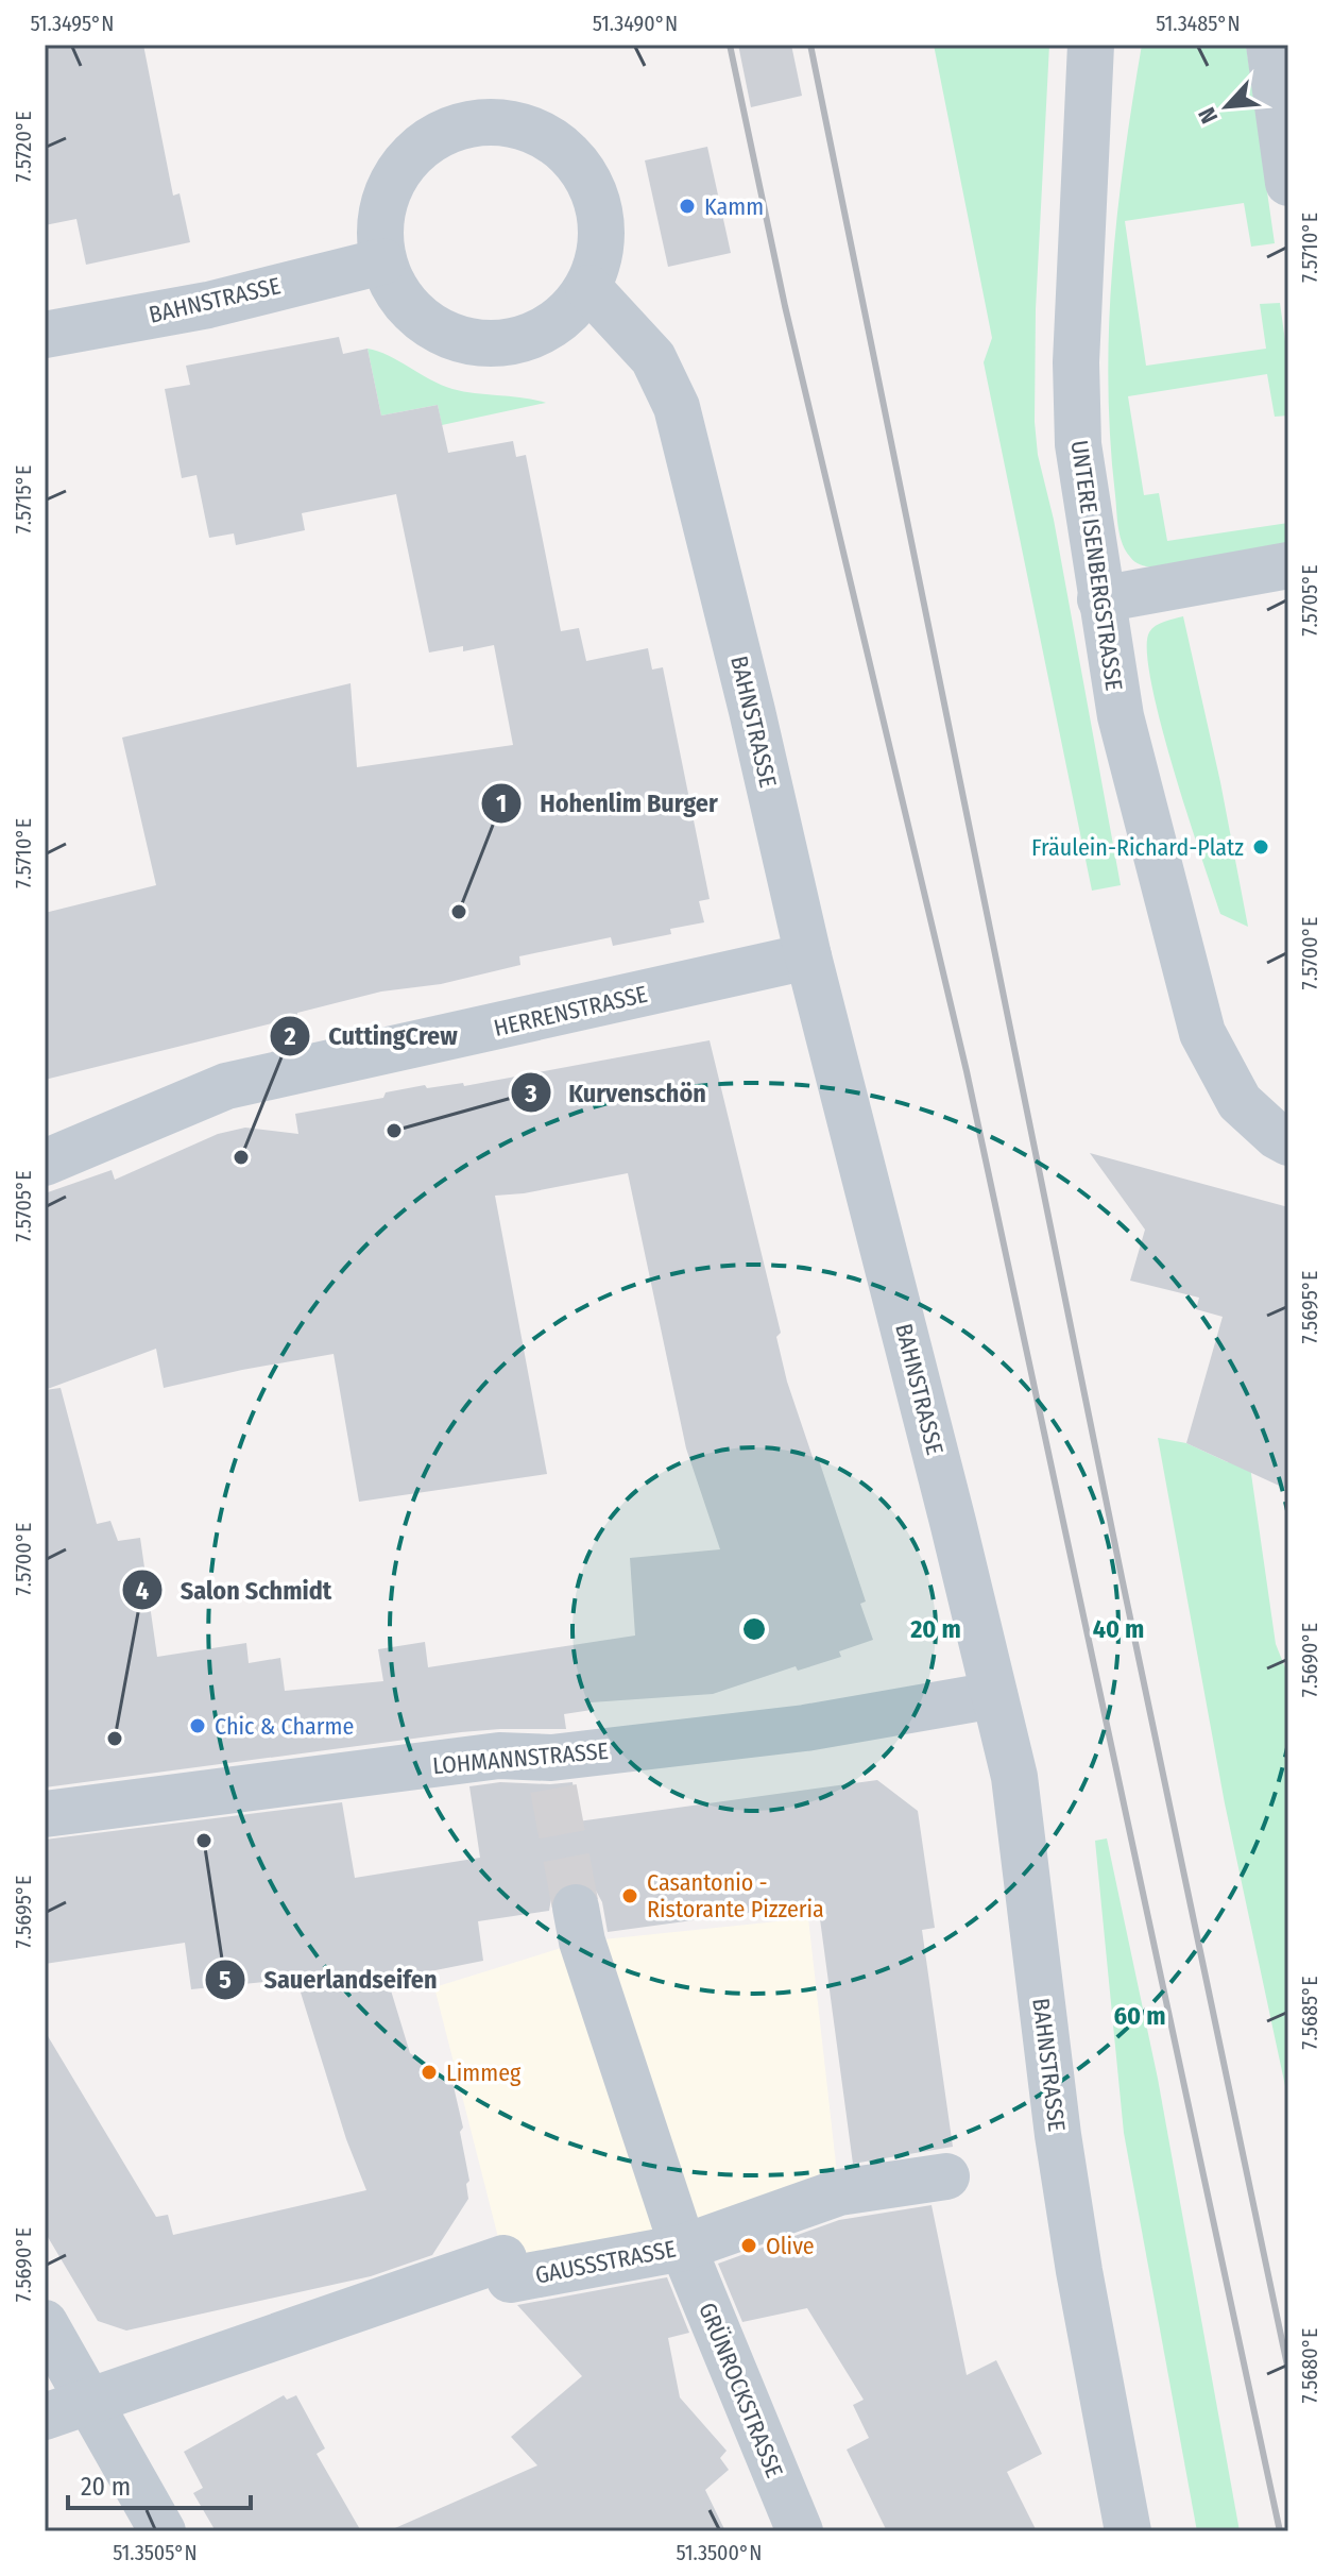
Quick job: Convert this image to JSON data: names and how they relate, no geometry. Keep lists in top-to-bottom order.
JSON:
{
  "streets": {
    "street": [
      "BAHNSTRASSE",
      "UNTERE ISENBERGSTRASSE",
      "HERRENSTRASSE",
      "LOHMANNSTRASSE",
      "GAUSSSTRASSE",
      "GRÜNROCKSTRASSE"
    ]
  },
  "crossings": [
    ["BAHNSTRASSE", "HERRENSTRASSE"],
    ["BAHNSTRASSE", "LOHMANNSTRASSE"],
    ["GAUSSSTRASSE", "GRÜNROCKSTRASSE"]
  ],
  "places": [
    "Kamm",
    "Fräulein-Richard-Platz",
    "Hohenlim Burger",
    "Kurvenschön",
    "CuttingCrew",
    "Chic & Charme",
    "Salon Schmidt",
    "Sauerlandseifen",
    "Casantonio - Ristorante Pizzeria",
    "Limmeg",
    "Olive"
  ],
  "scale_bar": "20 m",
  "north": "bottom left",
  "coordinates": [
    "51.3495°N",
    "51.3490°N",
    "51.3485°N",
    "7.5720°E",
    "7.5710°E",
    "7.5715°E",
    "7.5705°E",
    "7.5700°E",
    "7.5695°E",
    "7.5690°E",
    "7.5685°E",
    "7.5680°E",
    "51.3505°N",
    "51.3500°N"
  ],
  "rings": ["20 m", "40 m", "60 m"]
}
